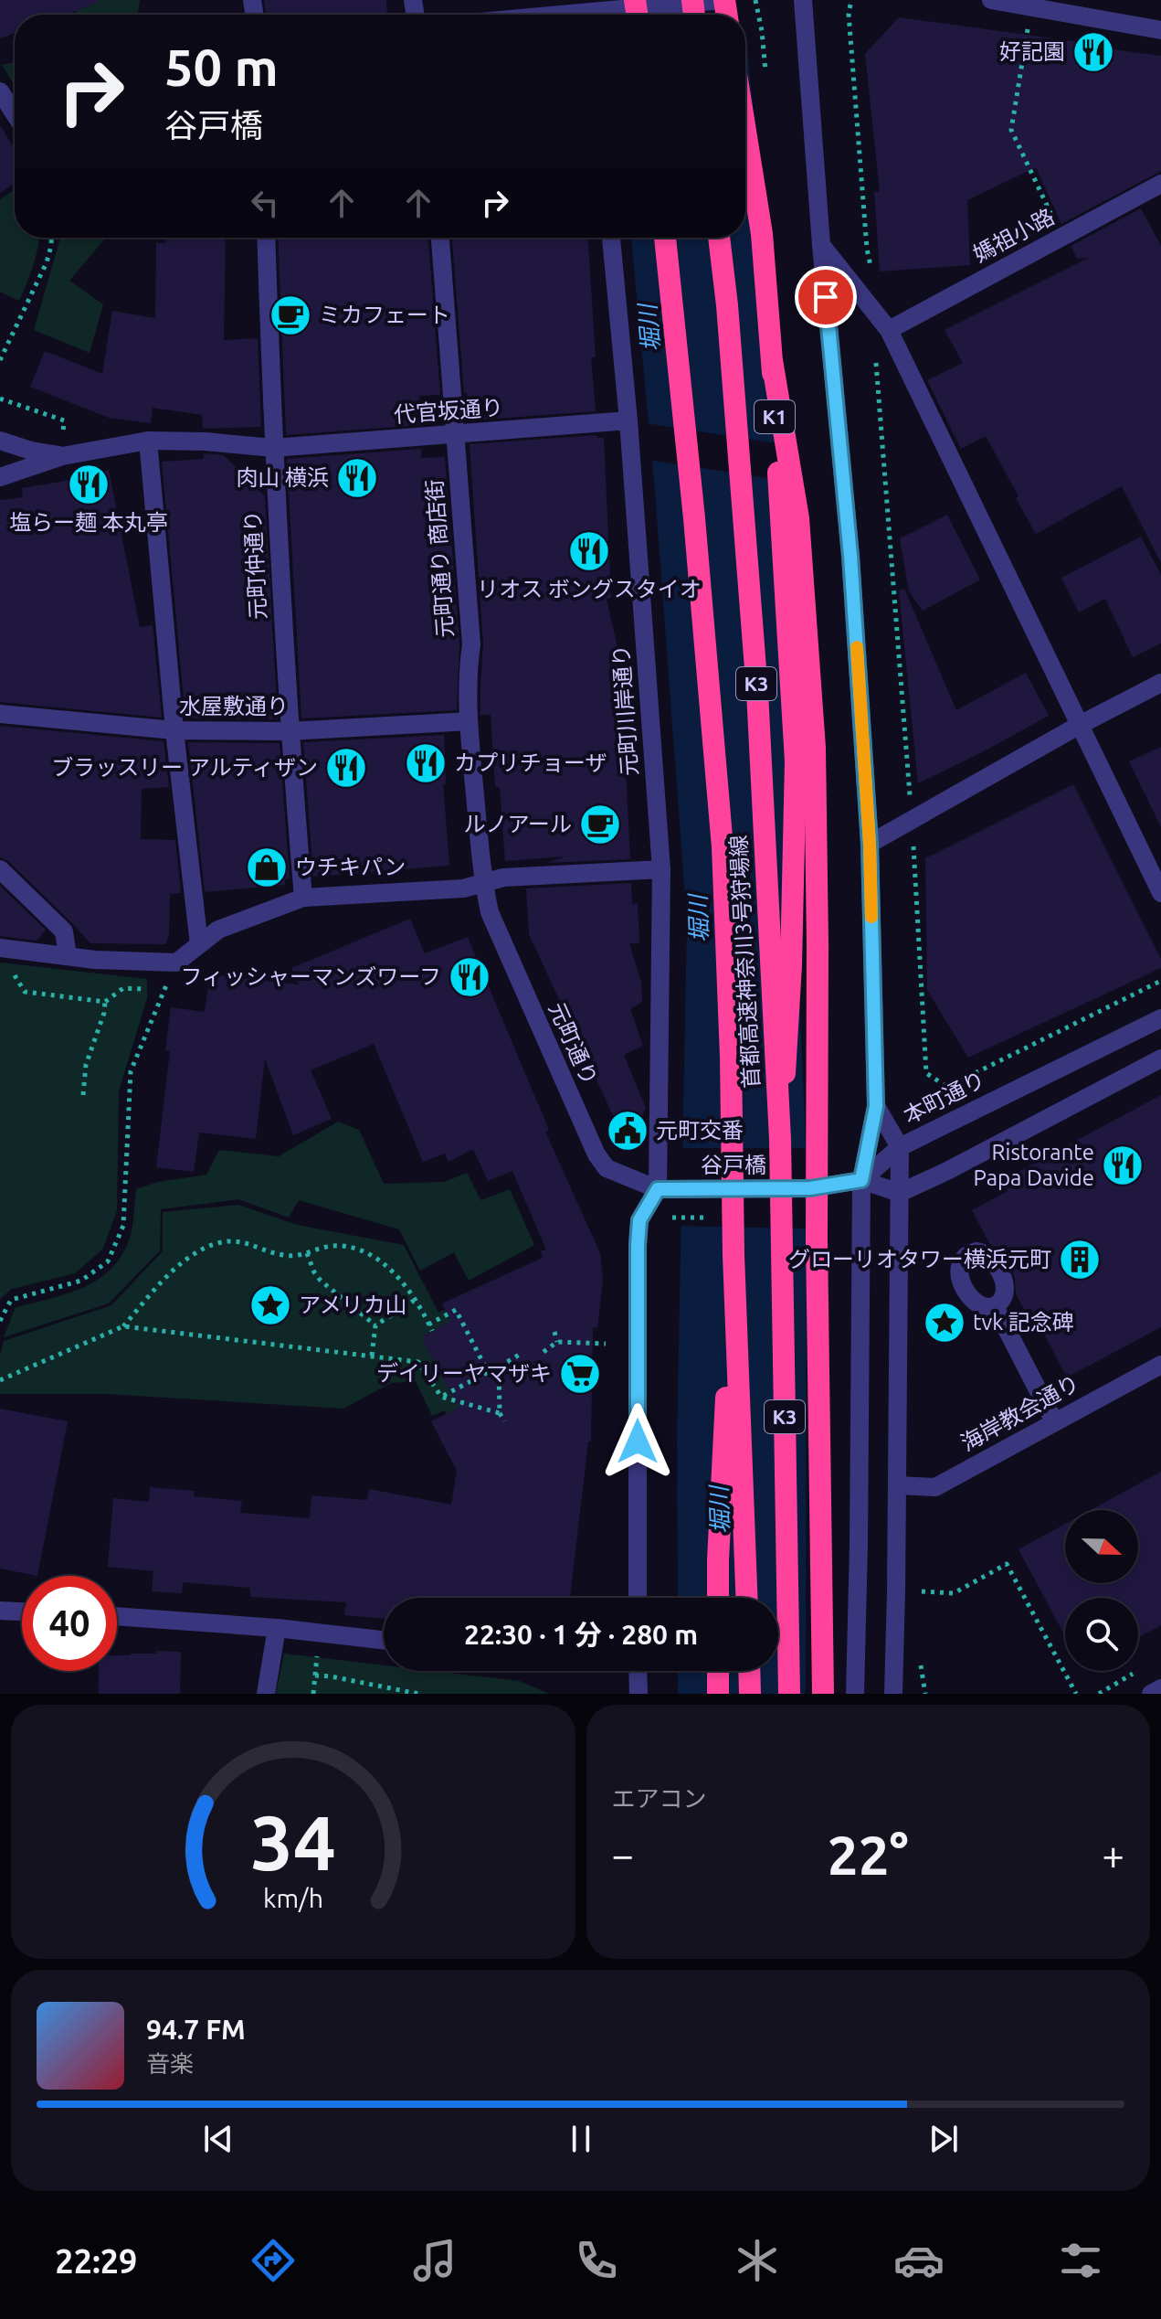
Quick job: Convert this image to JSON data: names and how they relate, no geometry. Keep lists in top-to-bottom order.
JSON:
{
  "streets": {
    "highway": ["K1", "K3", "首都高速神奈川3号狩場線"],
    "street": [
      "媽祖小路",
      "代官坂通り",
      "元町通り 商店街",
      "元町仲通り",
      "水屋敷通り",
      "元町川岸通り",
      "元町通り",
      "本町通り",
      "谷戸橋",
      "海岸教会通り"
    ]
  },
  "crossings": [
    ["代官坂通り", "元町通り 商店街"],
    ["代官坂通り", "元町仲通り"],
    ["代官坂通り", "元町川岸通り"],
    ["K1", "首都高速神奈川3号狩場線"],
    ["元町通り 商店街", "水屋敷通り"],
    ["元町通り 商店街", "元町通り"],
    ["元町仲通り", "水屋敷通り"],
    ["元町川岸通り", "元町通り"],
    ["元町川岸通り", "谷戸橋"],
    ["元町通り", "谷戸橋"],
    ["本町通り", "谷戸橋"]
  ],
  "water": ["堀川"],
  "places": {
    "restaurant": [
      "好記園",
      "肉山 横浜",
      "塩らー麺 本丸亭",
      "リオス ボングスタイオ",
      "カプリチョーザ",
      "ブラッスリー アルティザン",
      "フィッシャーマンズワーフ",
      "Ristorante Papa Davide"
    ],
    "cafe": ["ミカフェート", "ルノアール"],
    "shop": ["ウチキパン"],
    "public building": ["元町交番"],
    "building": ["グローリオタワー横浜元町"],
    "place": ["アメリカ山", "tvk 記念碑"],
    "supermarket": ["デイリーヤマザキ"]
  },
  "north": "right",
  "page": {
    "turn": ["50 m", "谷戸橋"],
    "limit": "40",
    "trip": "22:30 · 1 分 · 280 m",
    "tile": "エアコン",
    "heat": ["−", "22°", "+"],
    "song": ["94.7 FM", "音楽"],
    "tabs": "22:29",
    "gauge": ["34", "km/h"]
  }
}
